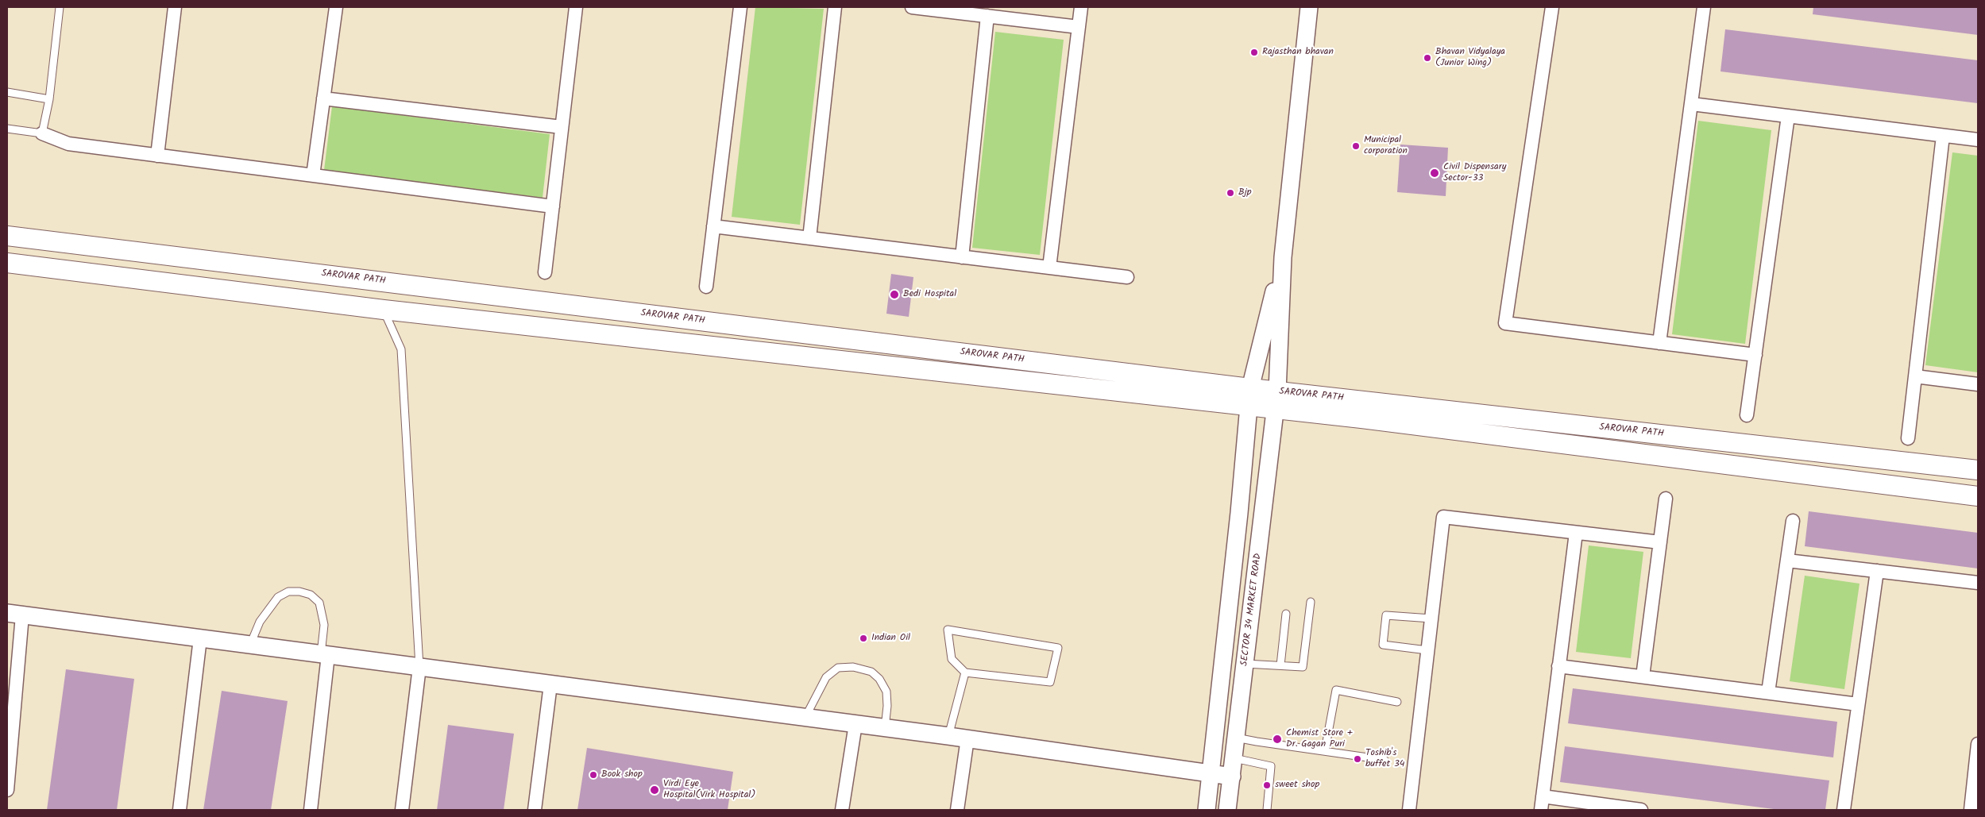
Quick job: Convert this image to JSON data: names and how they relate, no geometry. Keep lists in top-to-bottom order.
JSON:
{
  "streets": {
    "main road": ["SAROVAR PATH"],
    "street": ["SECTOR 34 MARKET ROAD"]
  },
  "crossings": [
    ["SAROVAR PATH", "SECTOR 34 MARKET ROAD"]
  ],
  "places": [
    "Rajasthan bhavan",
    "Bhavan Vidyalaya (Junior Wing)",
    "Municipal corporation",
    "Civil Dispensary Sector-33",
    "Bjp",
    "Bedi Hospital",
    "Indian Oil",
    "Chemist Store + Dr. Gagan Puri",
    "Toshib's buffet 34",
    "Book shop",
    "sweet shop",
    "Virdi Eye Hospital(Virk Hospital)"
  ]
}
